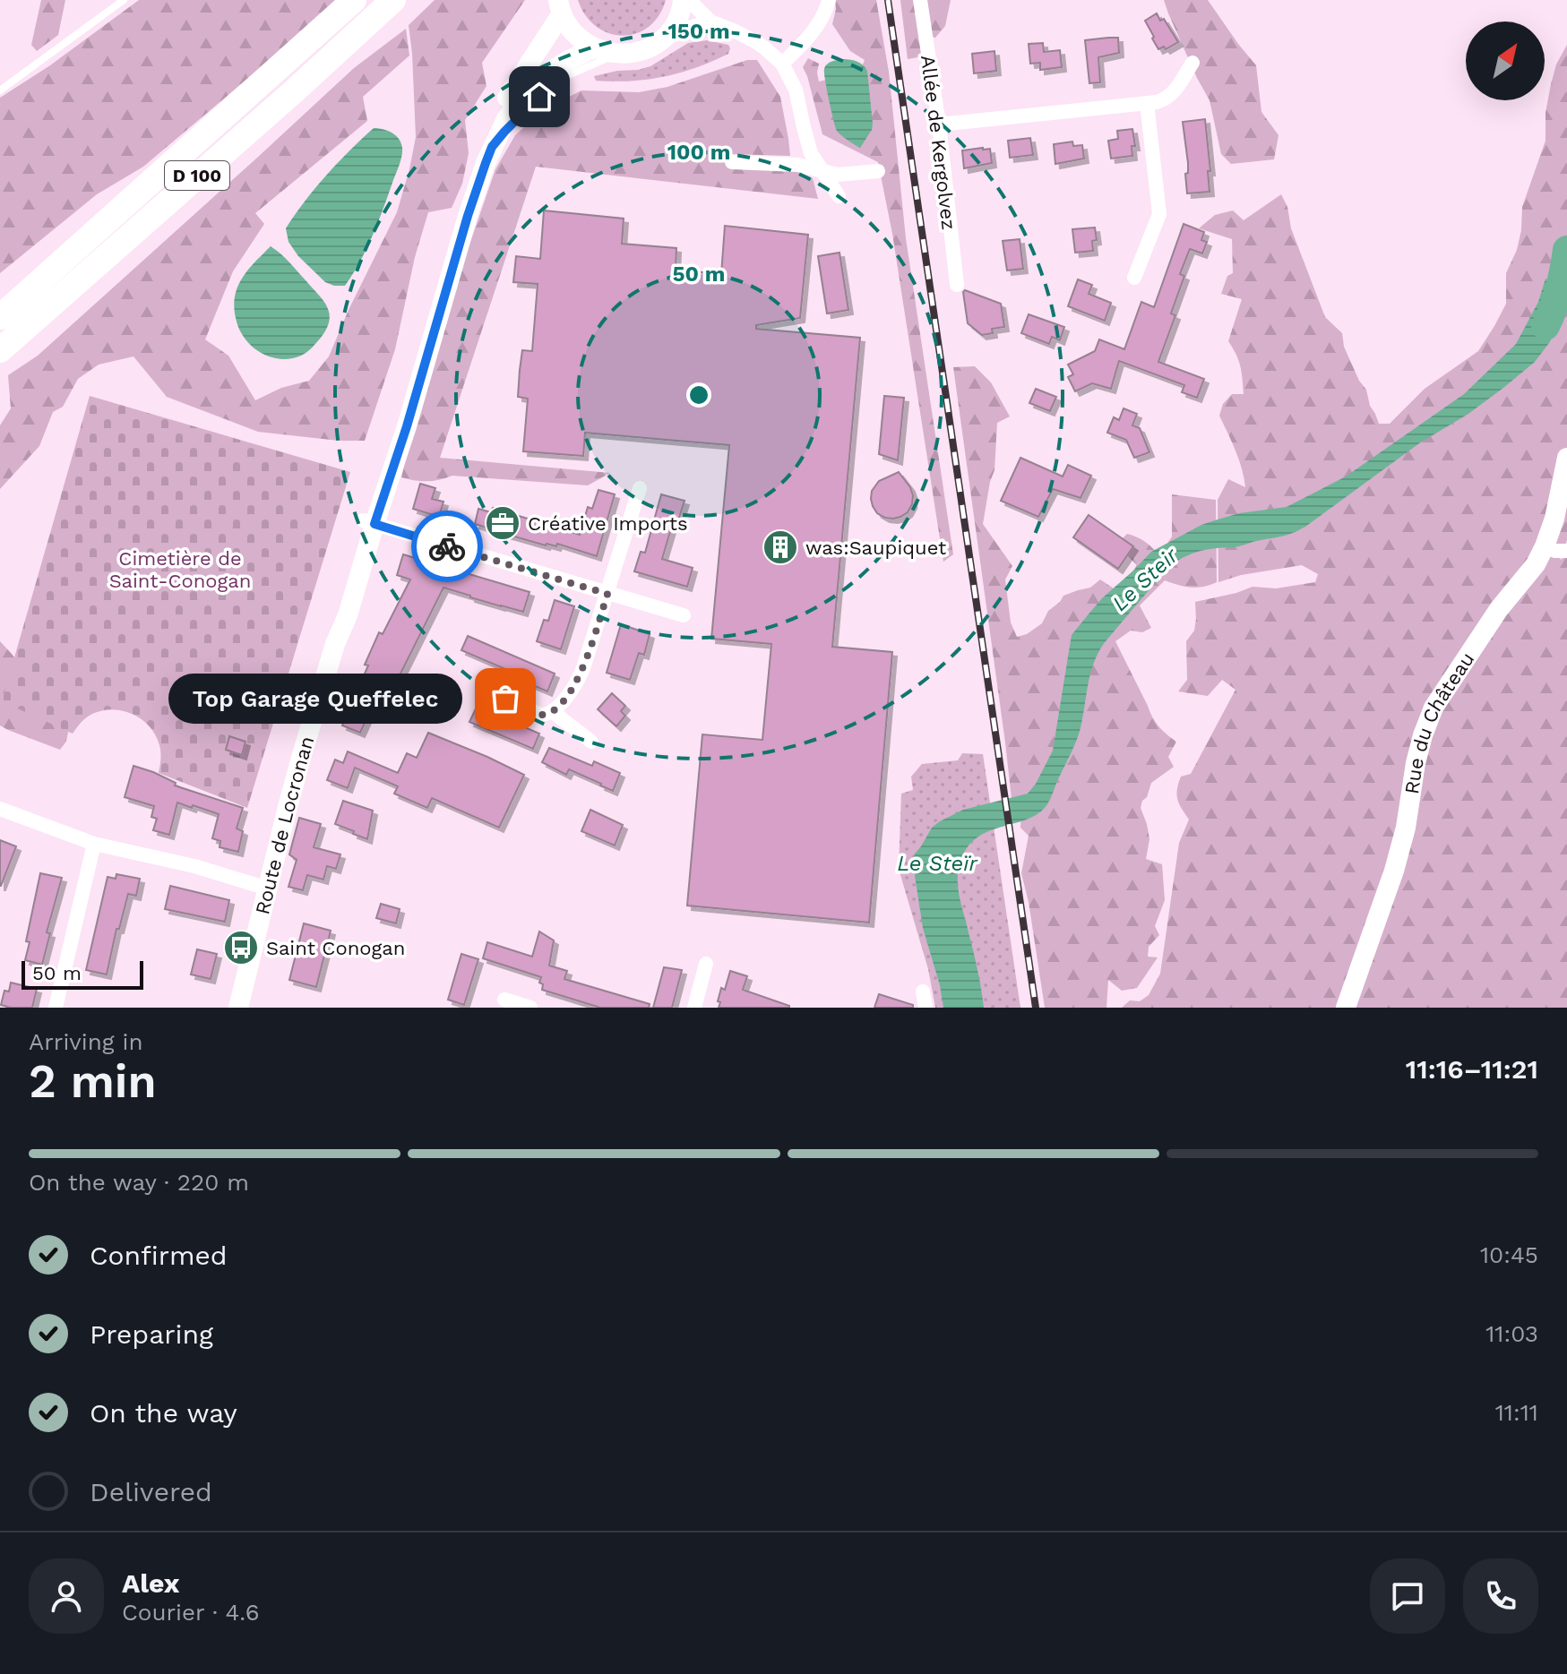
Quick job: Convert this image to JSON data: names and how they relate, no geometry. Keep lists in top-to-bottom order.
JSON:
{
  "streets": {
    "highway": ["D 100"],
    "main road": ["Rue du Château", "Route de Locronan"],
    "street": ["Allée de Kergolvez"]
  },
  "water": ["Le Steir", "Le Steïr"],
  "parks": ["Cimetière de Saint-Conogan"],
  "places": {
    "office": ["Créative Imports"],
    "building": ["was:Saupiquet"],
    "other": ["Top Garage Queffelec"],
    "bus stop": ["Saint Conogan"]
  },
  "scale_bar": "50 m",
  "north": "top right",
  "page": {
    "bubble": "Top Garage Queffelec",
    "scale": "50 m",
    "heading": ["2 min", "Arriving in", "11:16–11:21"],
    "panel": ["Alex", "Courier · 4.6"],
    "bar": "On the way · 220 m",
    "list": [
      ["Confirmed", "10:45"],
      ["Preparing", "11:03"],
      ["On the way", "11:11"],
      "Delivered"
    ]
  },
  "rings": ["150 m", "100 m", "50 m"]
}
